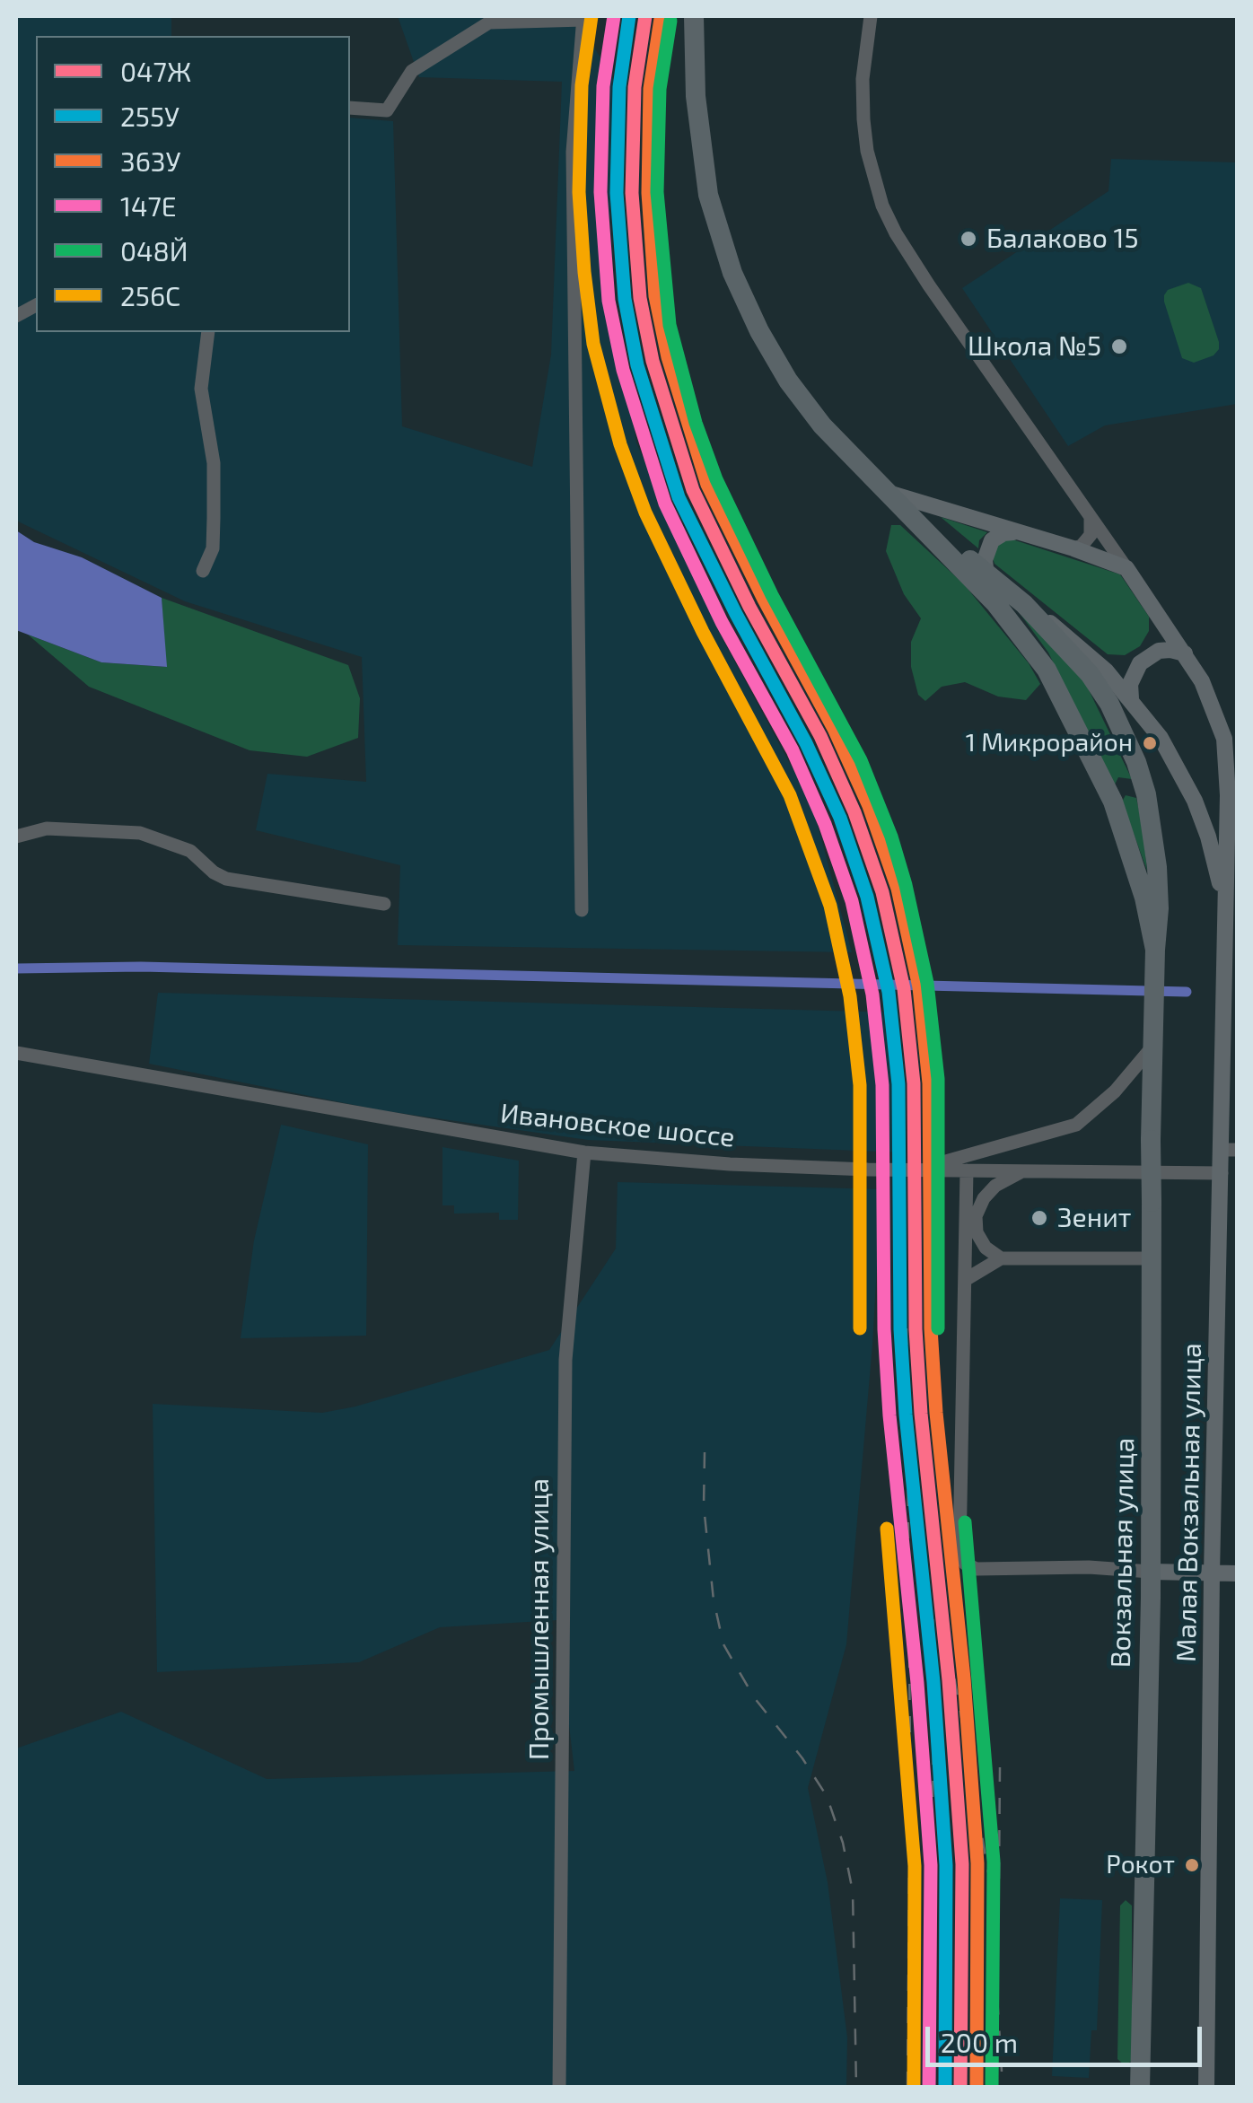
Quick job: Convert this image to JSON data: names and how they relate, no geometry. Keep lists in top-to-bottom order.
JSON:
{
  "streets": {
    "highway": ["Вокзальная улица"],
    "main road": ["Малая Вокзальная улица"],
    "street": ["Ивановское шоссе", "Промышленная улица"]
  },
  "crossings": [
    ["Ивановское шоссе", "Малая Вокзальная улица"],
    ["Ивановское шоссе", "Промышленная улица"]
  ],
  "places": [
    "Балаково 15",
    "Школа №5",
    "1 Микрорайон",
    "Зенит",
    "Рокот"
  ],
  "lines": [
    "transit line 047Ж",
    "transit line 255У",
    "transit line 147Е",
    "transit line 256С",
    "transit line 363У",
    "transit line 048Й"
  ],
  "legend": [
    "047Ж",
    "255У",
    "363У",
    "147Е",
    "048Й",
    "256С"
  ],
  "scale_bar": "200 m"
}
